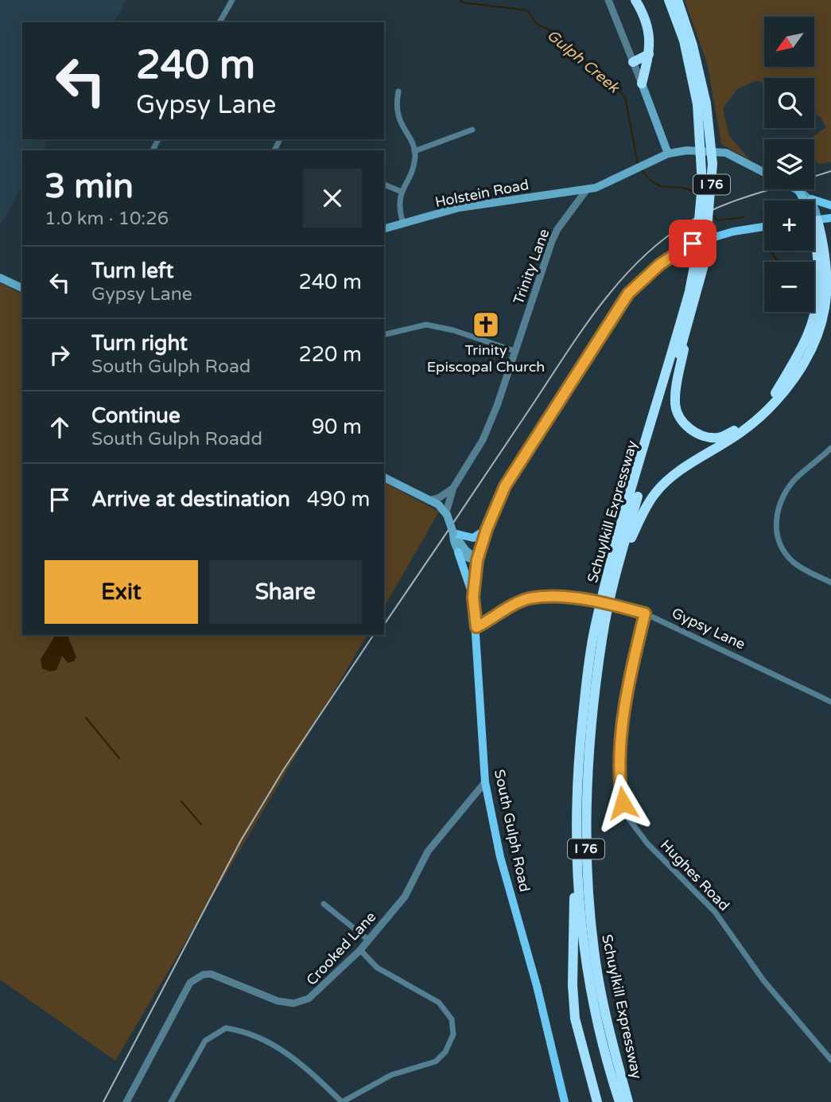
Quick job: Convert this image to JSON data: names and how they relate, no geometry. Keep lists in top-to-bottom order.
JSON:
{
  "streets": {
    "highway": ["I 76", "Schuylkill Expressway"],
    "main road": ["Holstein Road", "South Gulph Road"],
    "street": [
      "Trinity Lane",
      "Gypsy Lane",
      "Hughes Road",
      "Crooked Lane"
    ]
  },
  "crossings": [
    ["Holstein Road", "Trinity Lane"],
    ["Gypsy Lane", "South Gulph Road"],
    ["Gypsy Lane", "Hughes Road"],
    ["South Gulph Road", "Crooked Lane"]
  ],
  "water": ["Gulph Creek"],
  "places": {
    "church": ["Trinity Episcopal Church"]
  },
  "north": "bottom left",
  "page": {
    "map_buttons": ["+", "−"],
    "turn": ["240 m", "Gypsy Lane"],
    "heading": ["3 min", "1.0 km · 10:26"],
    "list": [
      {
        "name": "Turn left",
        "note": "Gypsy Lane",
        "value": "240 m"
      },
      {
        "name": "Turn right",
        "note": "South Gulph Road",
        "value": "220 m"
      },
      {
        "name": "Continue",
        "note": "South Gulph Roadd",
        "value": "90 m"
      },
      {
        "name": "Arrive at destination",
        "value": "490 m"
      }
    ],
    "buttons": ["Exit", "Share"]
  }
}
